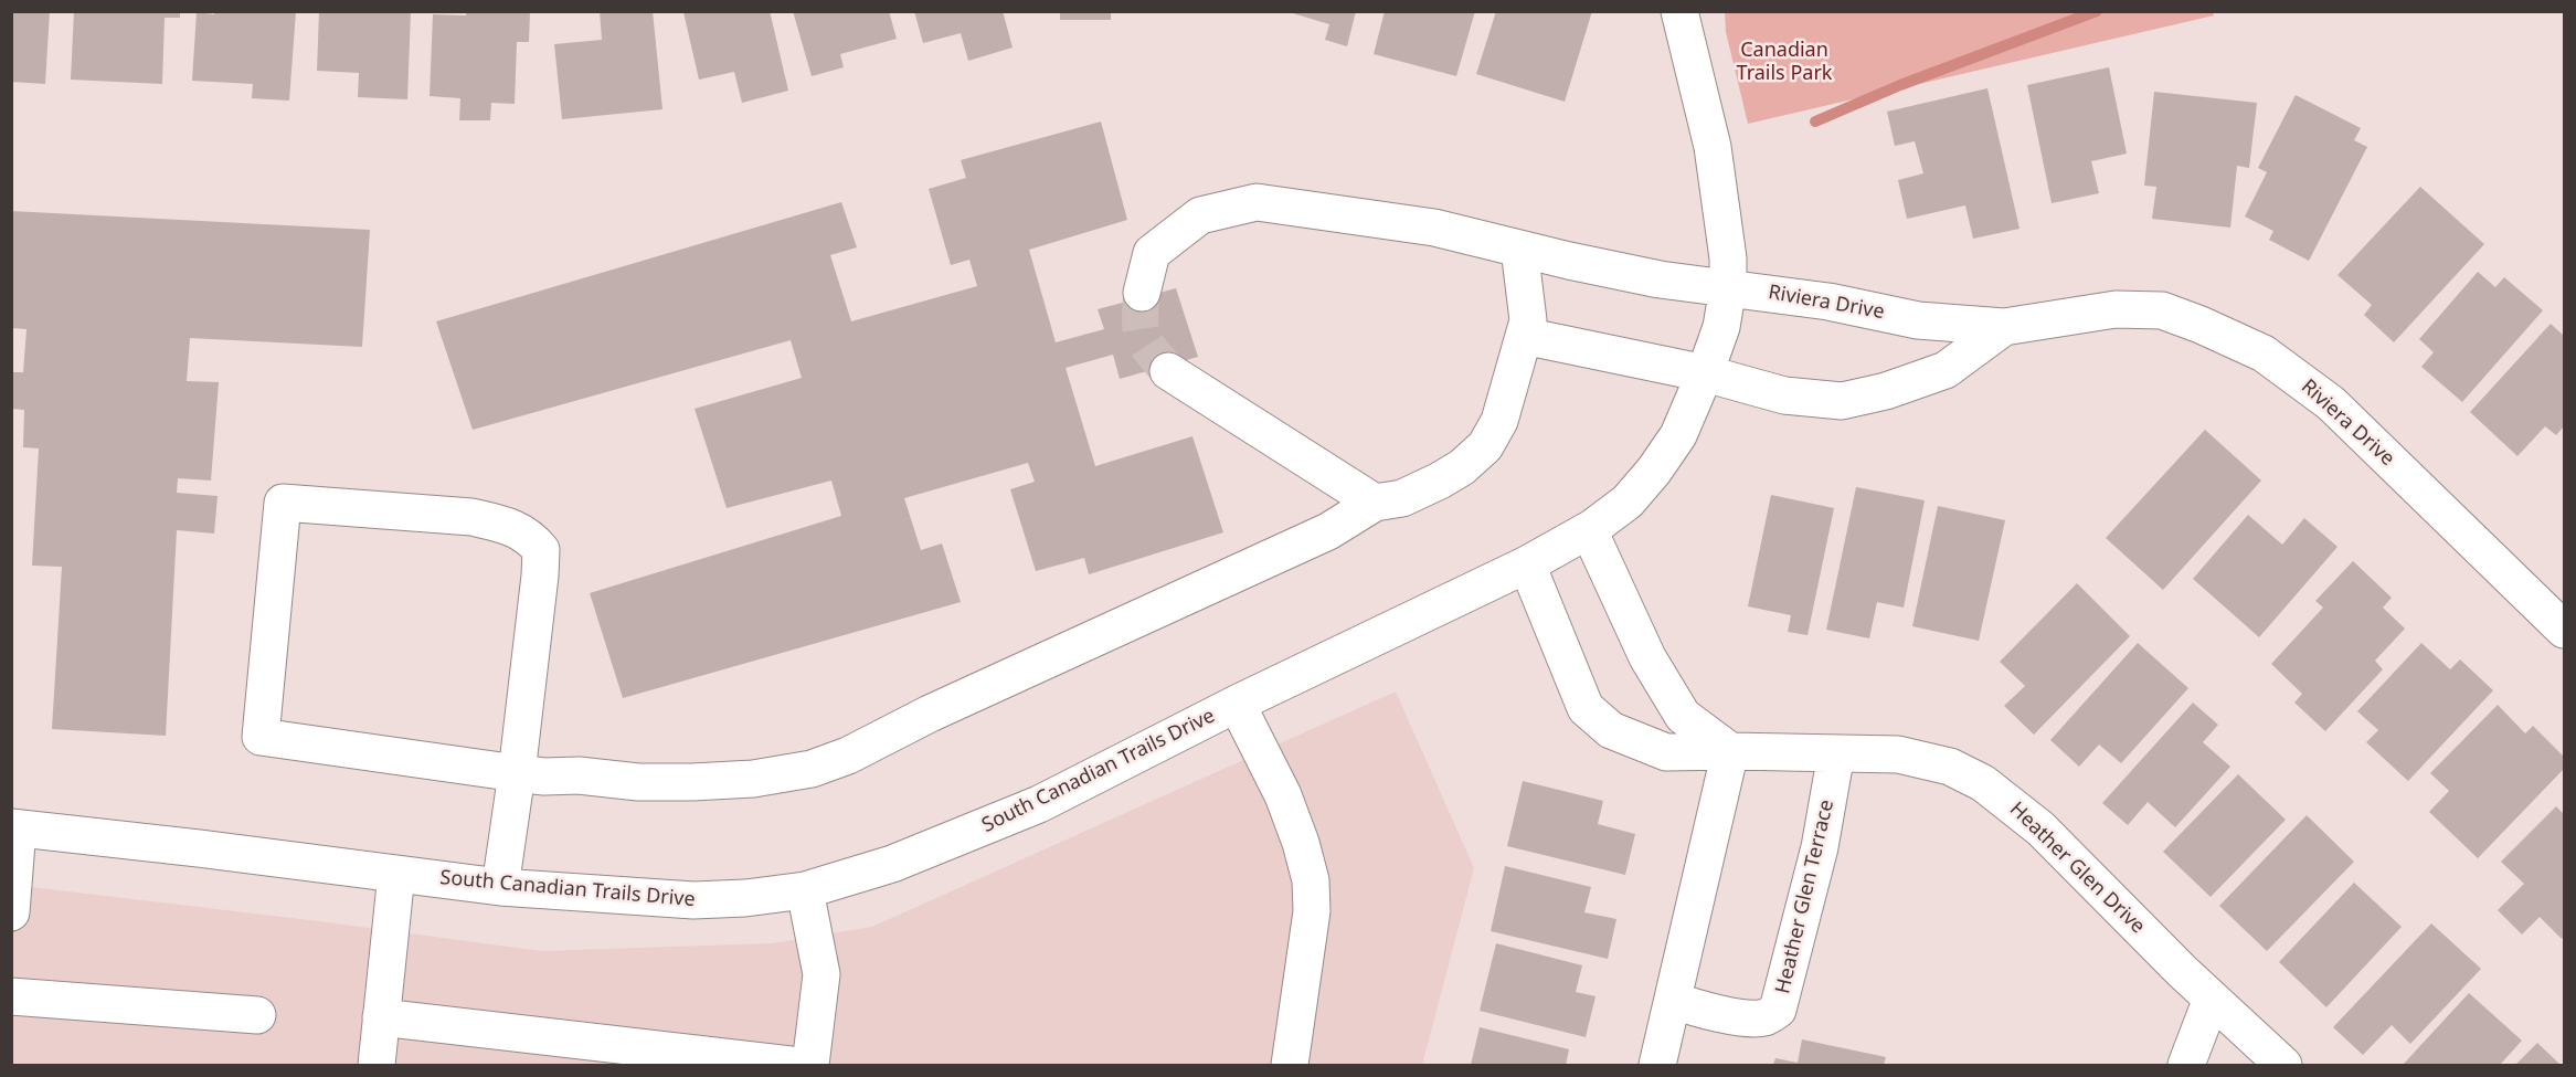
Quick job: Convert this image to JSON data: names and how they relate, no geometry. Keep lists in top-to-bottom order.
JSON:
{
  "streets": {
    "street": [
      "Riviera Drive",
      "South Canadian Trails Drive",
      "Heather Glen Drive",
      "Heather Glen Terrace"
    ]
  },
  "crossings": [
    ["Riviera Drive", "South Canadian Trails Drive"],
    ["South Canadian Trails Drive", "Heather Glen Drive"],
    ["Heather Glen Drive", "Heather Glen Terrace"]
  ],
  "parks": ["Canadian Trails Park"]
}
